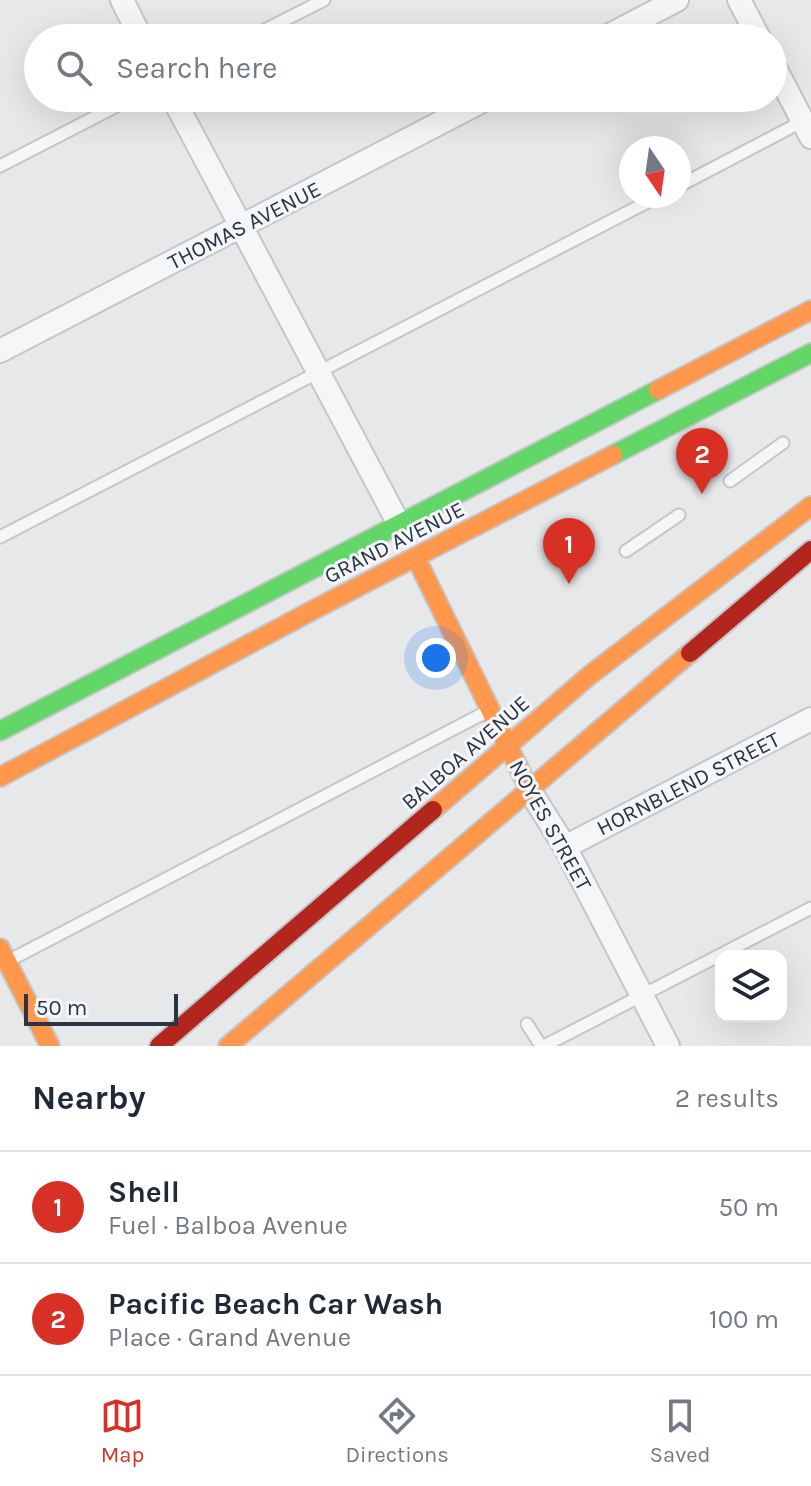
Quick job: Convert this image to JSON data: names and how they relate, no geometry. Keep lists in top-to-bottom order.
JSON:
{
  "streets": {
    "main road": ["GRAND AVENUE", "BALBOA AVENUE", "NOYES STREET"],
    "street": ["THOMAS AVENUE", "HORNBLEND STREET"]
  },
  "crossings": [
    ["GRAND AVENUE", "NOYES STREET"],
    ["BALBOA AVENUE", "NOYES STREET"],
    ["HORNBLEND STREET", "NOYES STREET"]
  ],
  "scale_bar": "50 m",
  "north": "bottom",
  "page": {
    "search": "Search here",
    "pins": ["2", "1"],
    "scale": "50 m",
    "heading": ["Nearby", "2 results"],
    "list": [
      {
        "mark": "1",
        "name": "Shell",
        "note": "Fuel · Balboa Avenue",
        "value": "50 m"
      },
      {
        "mark": "2",
        "name": "Pacific Beach Car Wash",
        "note": "Place · Grand Avenue",
        "value": "100 m"
      }
    ],
    "nav": ["Map", "Directions", "Saved"]
  }
}
